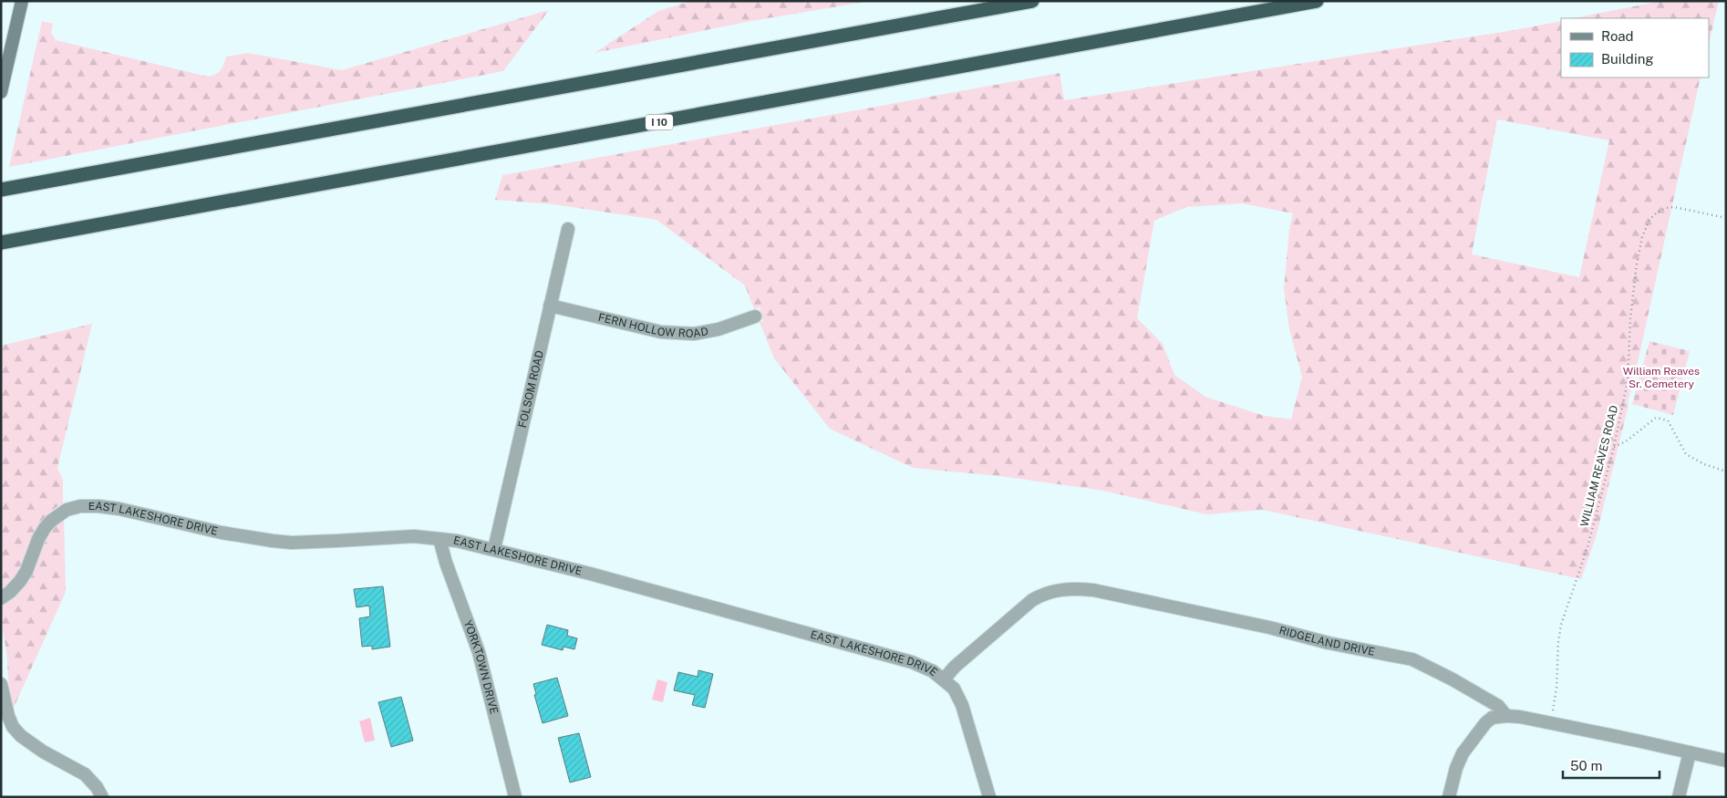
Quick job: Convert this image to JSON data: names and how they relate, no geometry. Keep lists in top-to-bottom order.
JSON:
{
  "streets": {
    "highway": ["I 10"],
    "street": [
      "FERN HOLLOW ROAD",
      "FOLSOM ROAD",
      "EAST LAKESHORE DRIVE",
      "RIDGELAND DRIVE",
      "YORKTOWN DRIVE"
    ],
    "path": ["WILLIAM REAVES ROAD"]
  },
  "crossings": [
    ["FERN HOLLOW ROAD", "FOLSOM ROAD"],
    ["FOLSOM ROAD", "EAST LAKESHORE DRIVE"],
    ["EAST LAKESHORE DRIVE", "RIDGELAND DRIVE"],
    ["EAST LAKESHORE DRIVE", "YORKTOWN DRIVE"]
  ],
  "parks": ["William Reaves Sr. Cemetery"],
  "legend": ["Road", "Building"],
  "scale_bar": "50 m"
}
